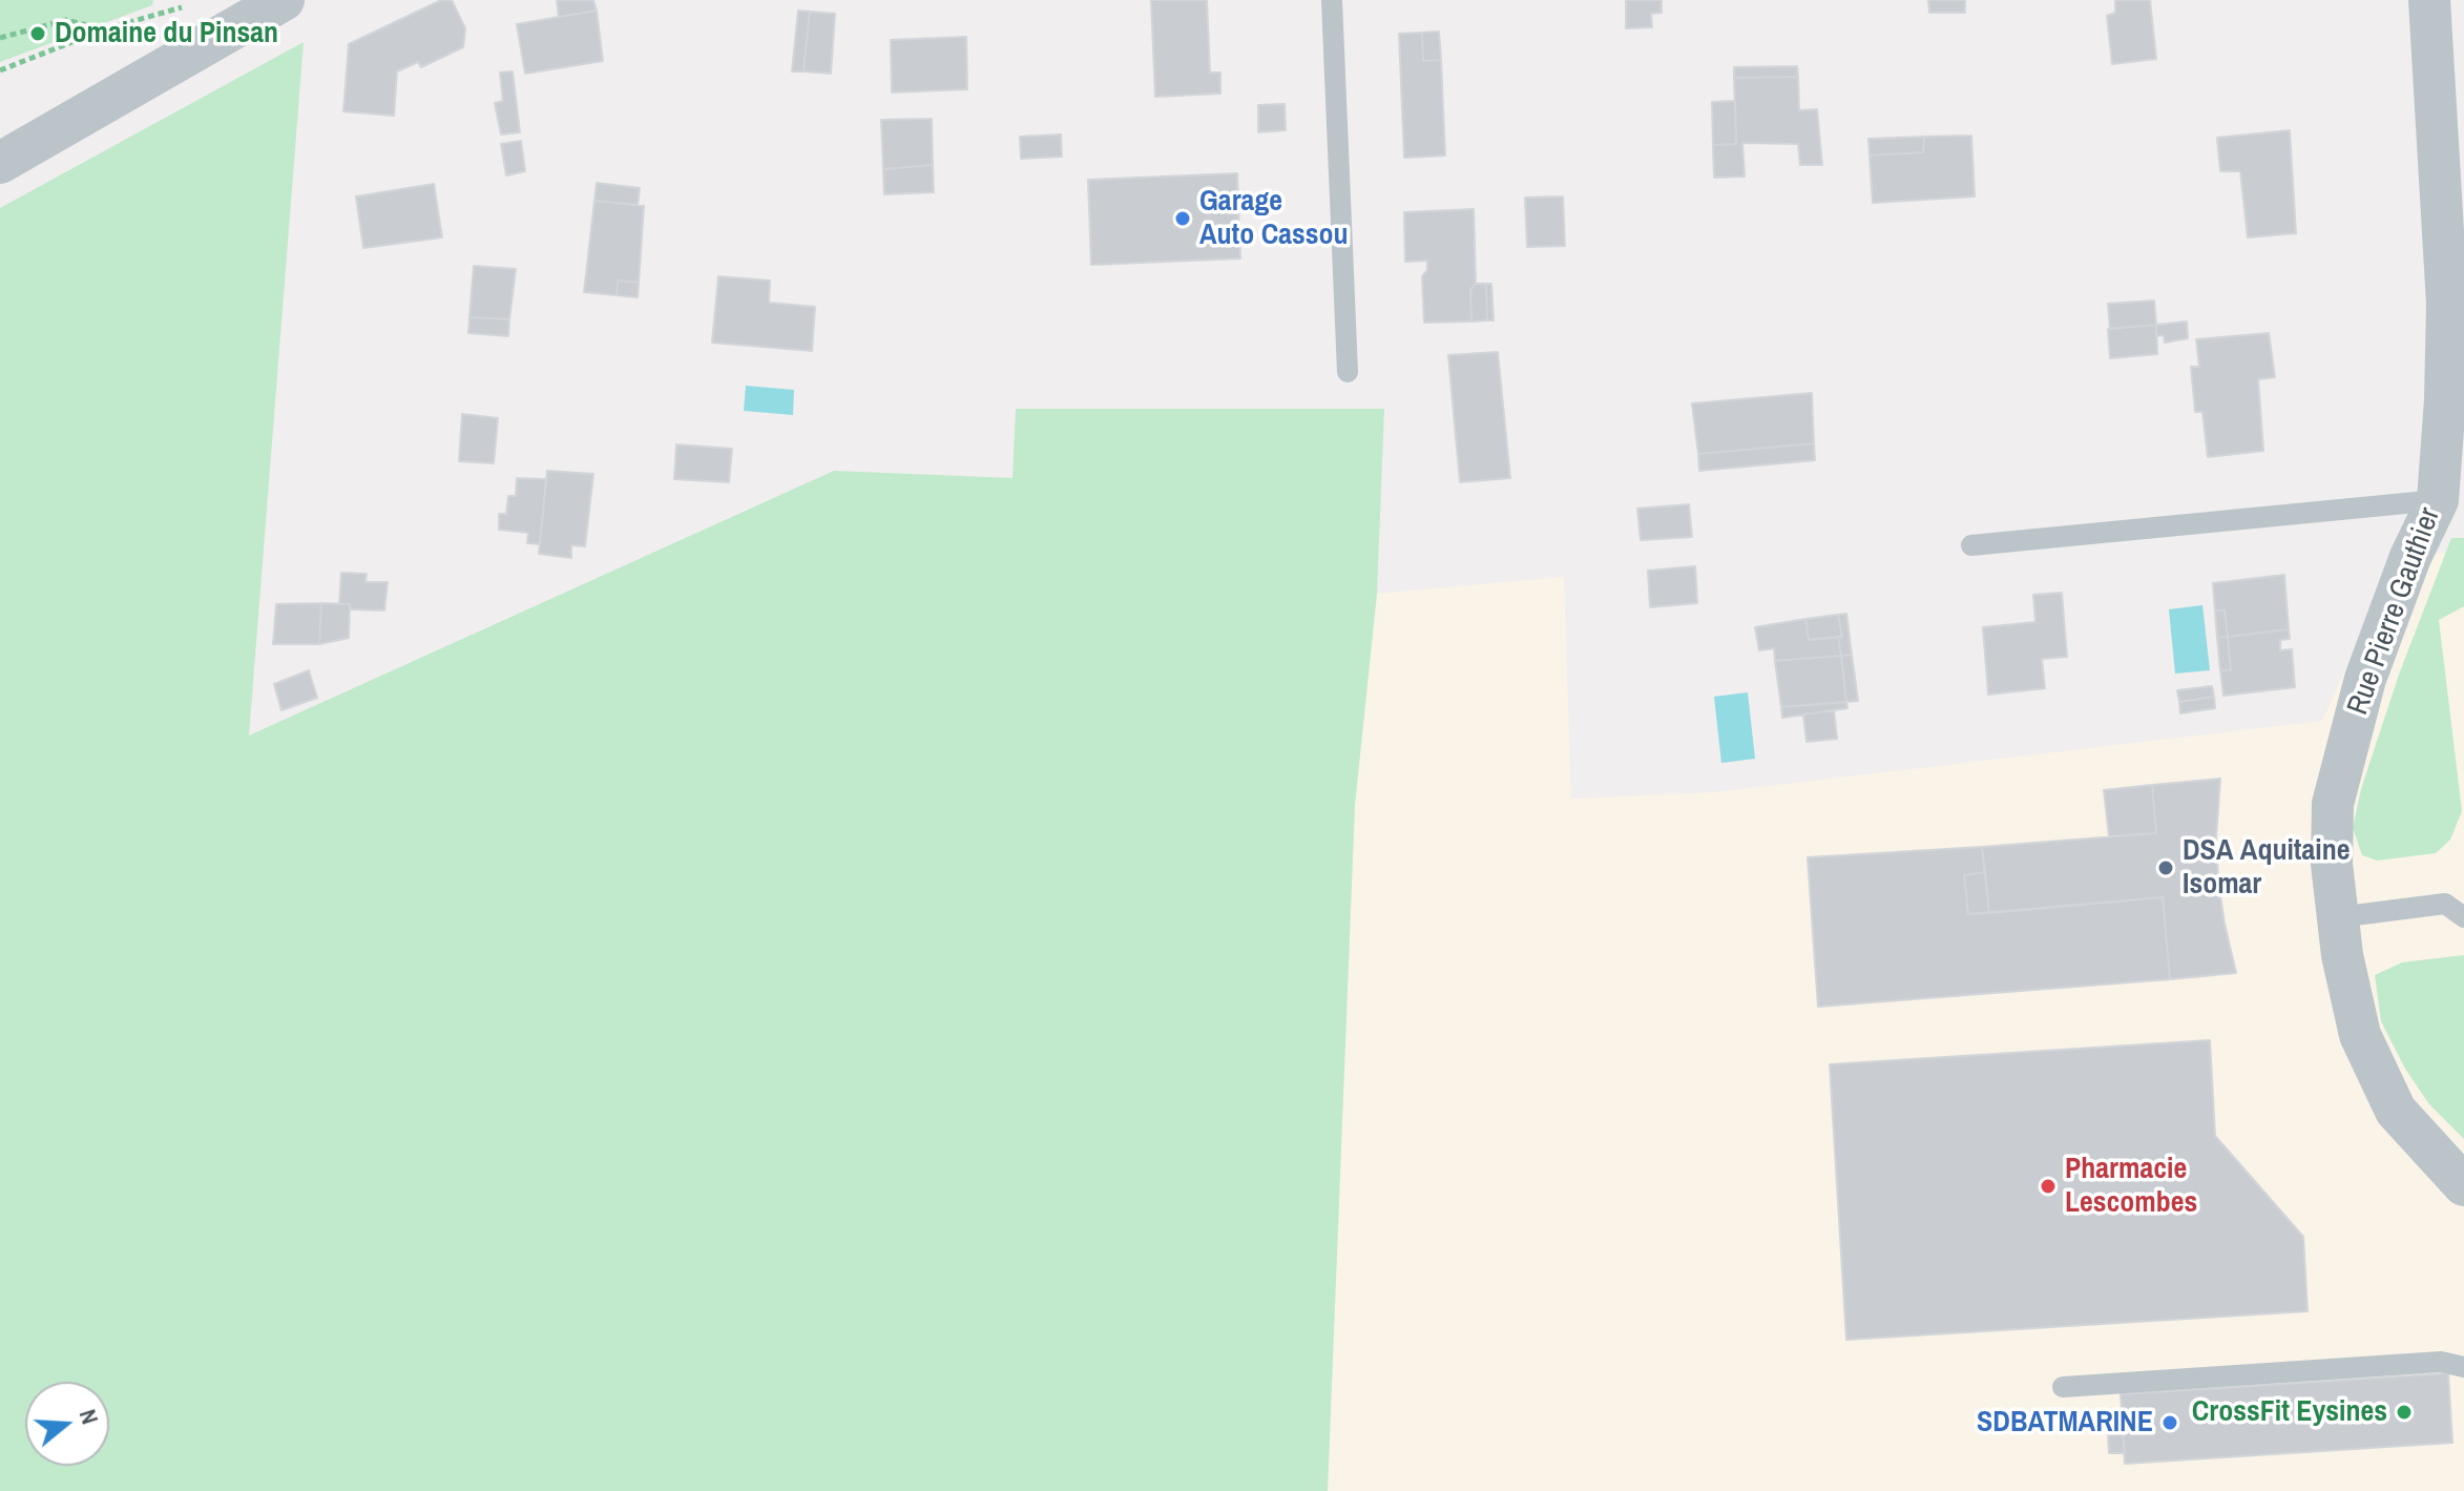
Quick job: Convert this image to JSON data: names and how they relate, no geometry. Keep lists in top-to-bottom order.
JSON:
{
  "streets": {
    "street": ["Rue Pierre Gauthier"]
  },
  "places": [
    "Domaine du Pinsan",
    "Garage Auto Cassou",
    "DSA Aquitaine Isomar",
    "Pharmacie Lescombes",
    "CrossFit Eysines",
    "SDBATMARINE"
  ],
  "north": "right"
}
